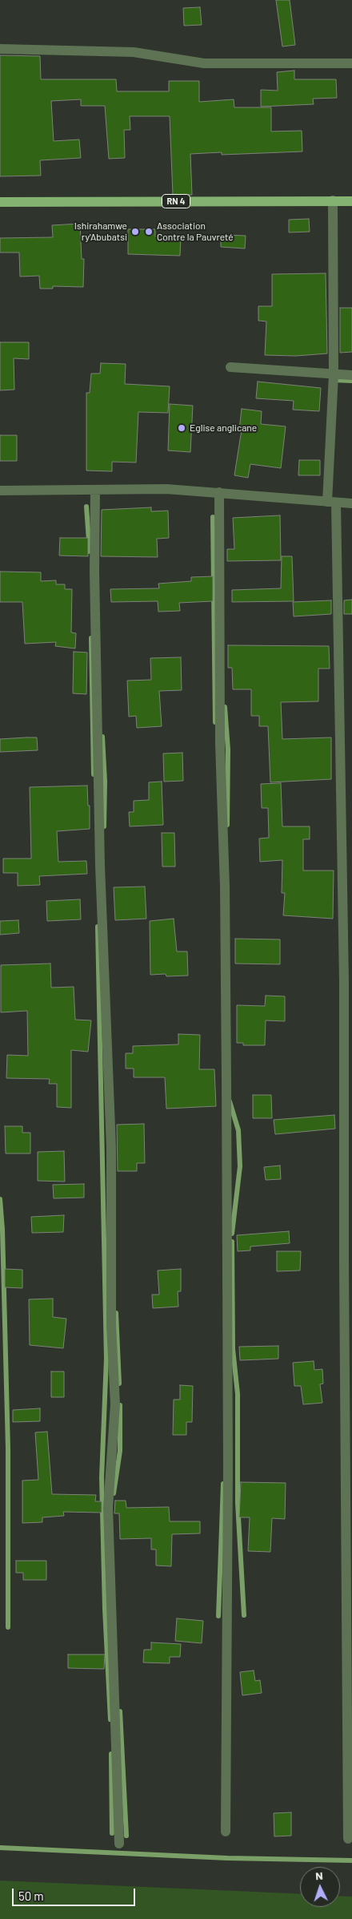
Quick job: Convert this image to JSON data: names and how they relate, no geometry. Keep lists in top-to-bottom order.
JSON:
{
  "streets": {
    "main road": ["RN 4"]
  },
  "places": ["Ishirahamwe ry'Abubatsi", "Association Contre la Pauvreté", "Eglise anglicane"],
  "scale_bar": "50 m",
  "north": "top"
}
